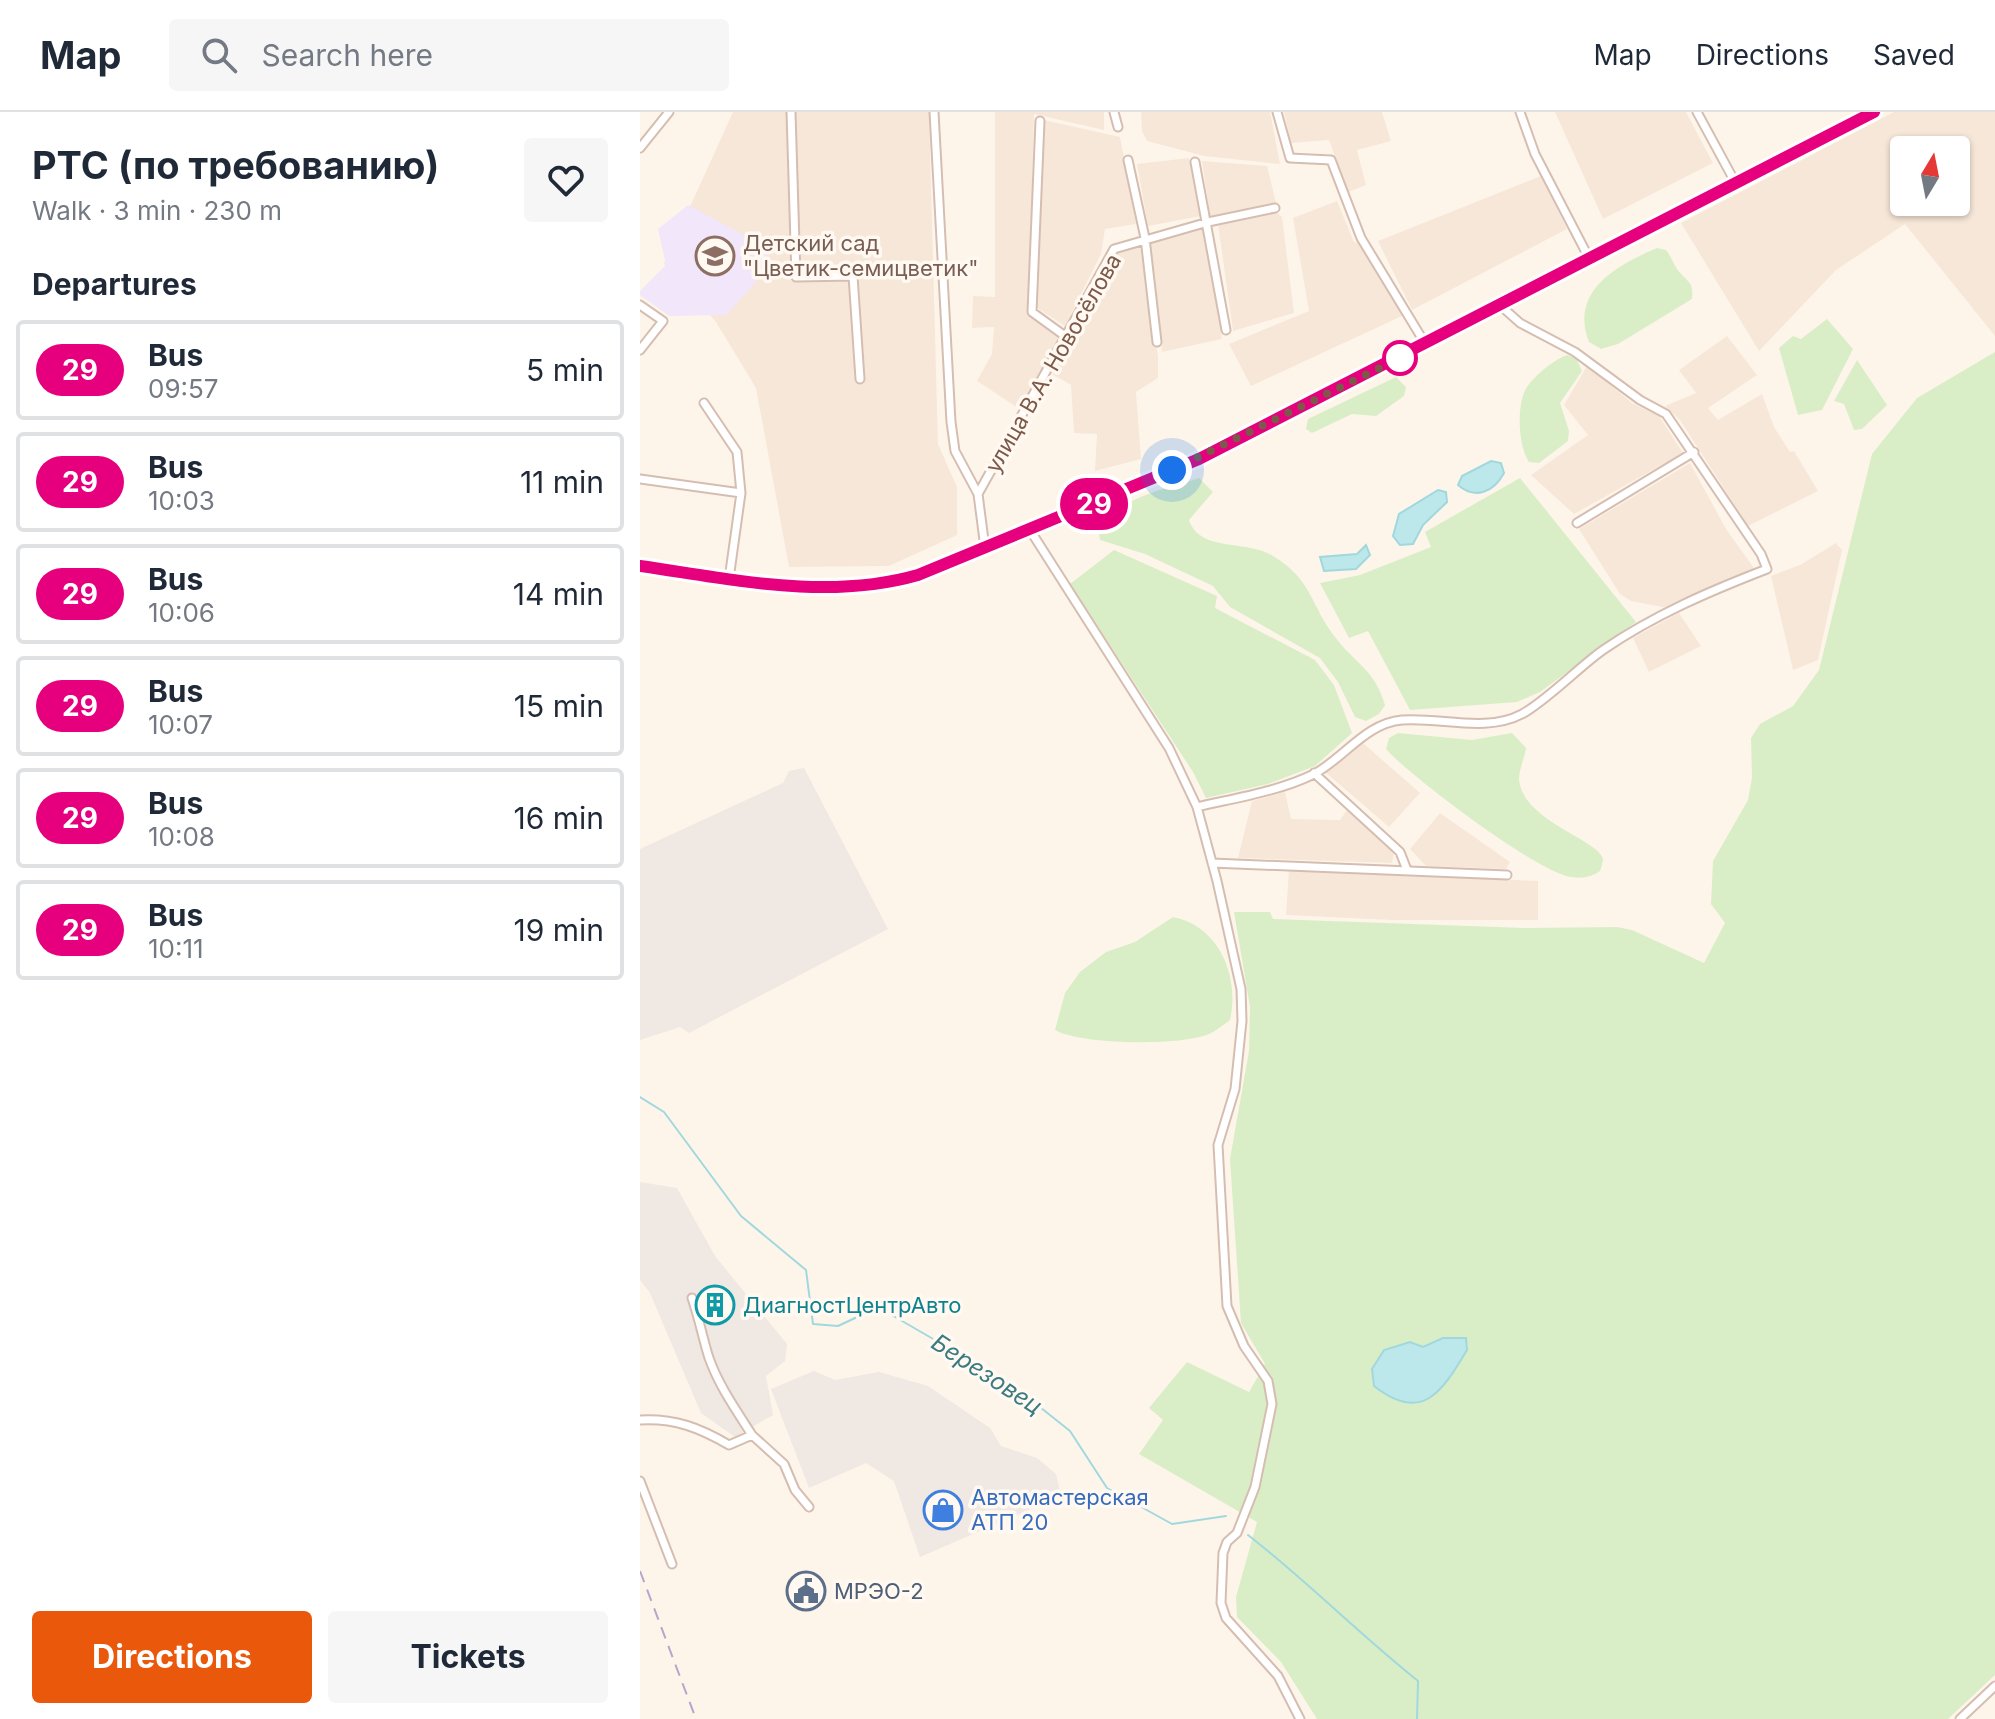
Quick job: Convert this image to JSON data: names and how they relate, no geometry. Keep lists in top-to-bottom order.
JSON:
{
  "streets": {
    "street": ["улица В.А. Новосёлова"]
  },
  "water": ["Березовец"],
  "places": {
    "school or university": ["Детский сад \"Цветик-семицветик\""],
    "building": ["ДиагностЦентрАвто"],
    "shop": ["Автомастерская АТП 20"],
    "public building": ["МРЭО-2"]
  },
  "lines": ["bus line 29"],
  "north": "top",
  "page": {
    "header": "Map",
    "search": "Search here",
    "nav": ["Map", "Directions", "Saved"],
    "heading": [
      ["РТС (по требованию)", "Walk · 3 min · 230 m"],
      "Departures"
    ],
    "on_map": "29",
    "list": [
      {
        "mark": "29",
        "name": "Bus",
        "note": "09:57",
        "value": "5 min"
      },
      {
        "mark": "29",
        "name": "Bus",
        "note": "10:03",
        "value": "11 min"
      },
      {
        "mark": "29",
        "name": "Bus",
        "note": "10:06",
        "value": "14 min"
      },
      {
        "mark": "29",
        "name": "Bus",
        "note": "10:07",
        "value": "15 min"
      },
      {
        "mark": "29",
        "name": "Bus",
        "note": "10:08",
        "value": "16 min"
      },
      {
        "mark": "29",
        "name": "Bus",
        "note": "10:11",
        "value": "19 min"
      }
    ],
    "buttons": ["Directions", "Tickets"]
  }
}
